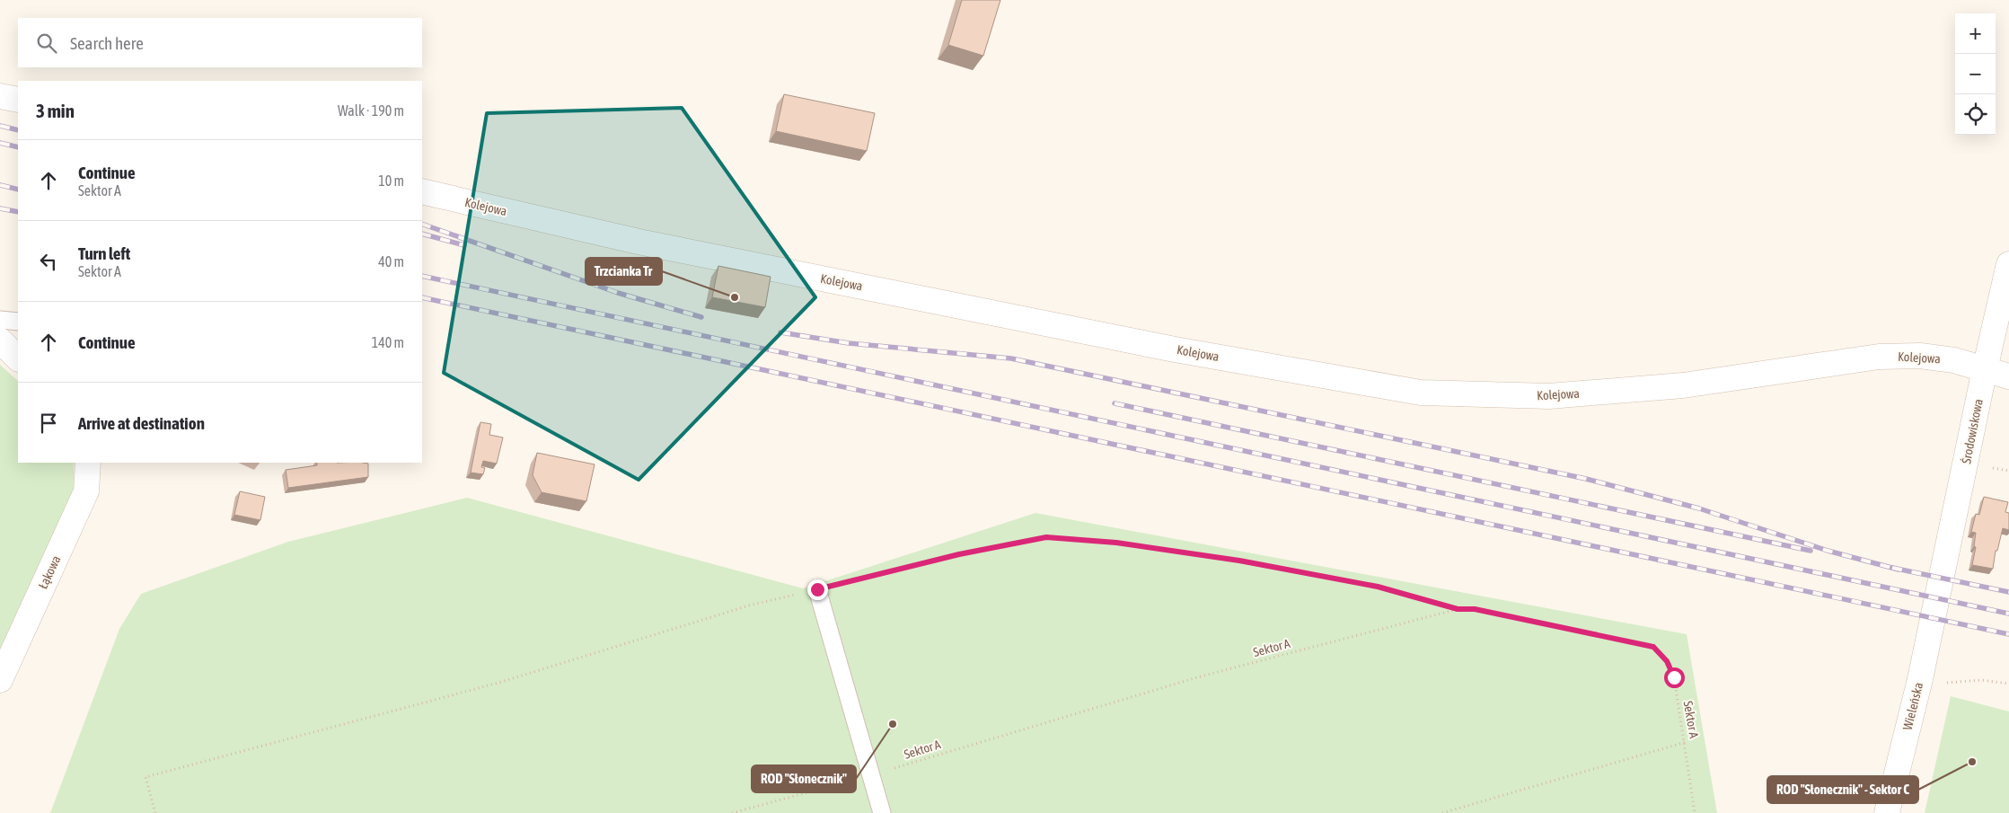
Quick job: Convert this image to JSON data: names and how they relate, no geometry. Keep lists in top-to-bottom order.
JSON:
{
  "streets": {
    "street": [
      "Kolejowa",
      "Środowiskowa",
      "Łąkowa",
      "Wieleńska"
    ],
    "path": ["Sektor A"]
  },
  "crossings": [
    ["Kolejowa", "Środowiskowa"],
    ["Środowiskowa", "Wieleńska"]
  ],
  "places": ["Trzcianka Tr", "ROD \"Słonecznik\"", "ROD \"Słonecznik\" - Sektor C"],
  "page": {
    "map_buttons": ["+", "−"],
    "search": "Search here",
    "heading": ["3 min", "Walk · 190 m"],
    "list": [
      ["Continue", "Sektor A", "10 m"],
      ["Turn left", "Sektor A", "40 m"],
      ["Continue", "140 m"],
      "Arrive at destination"
    ]
  }
}
